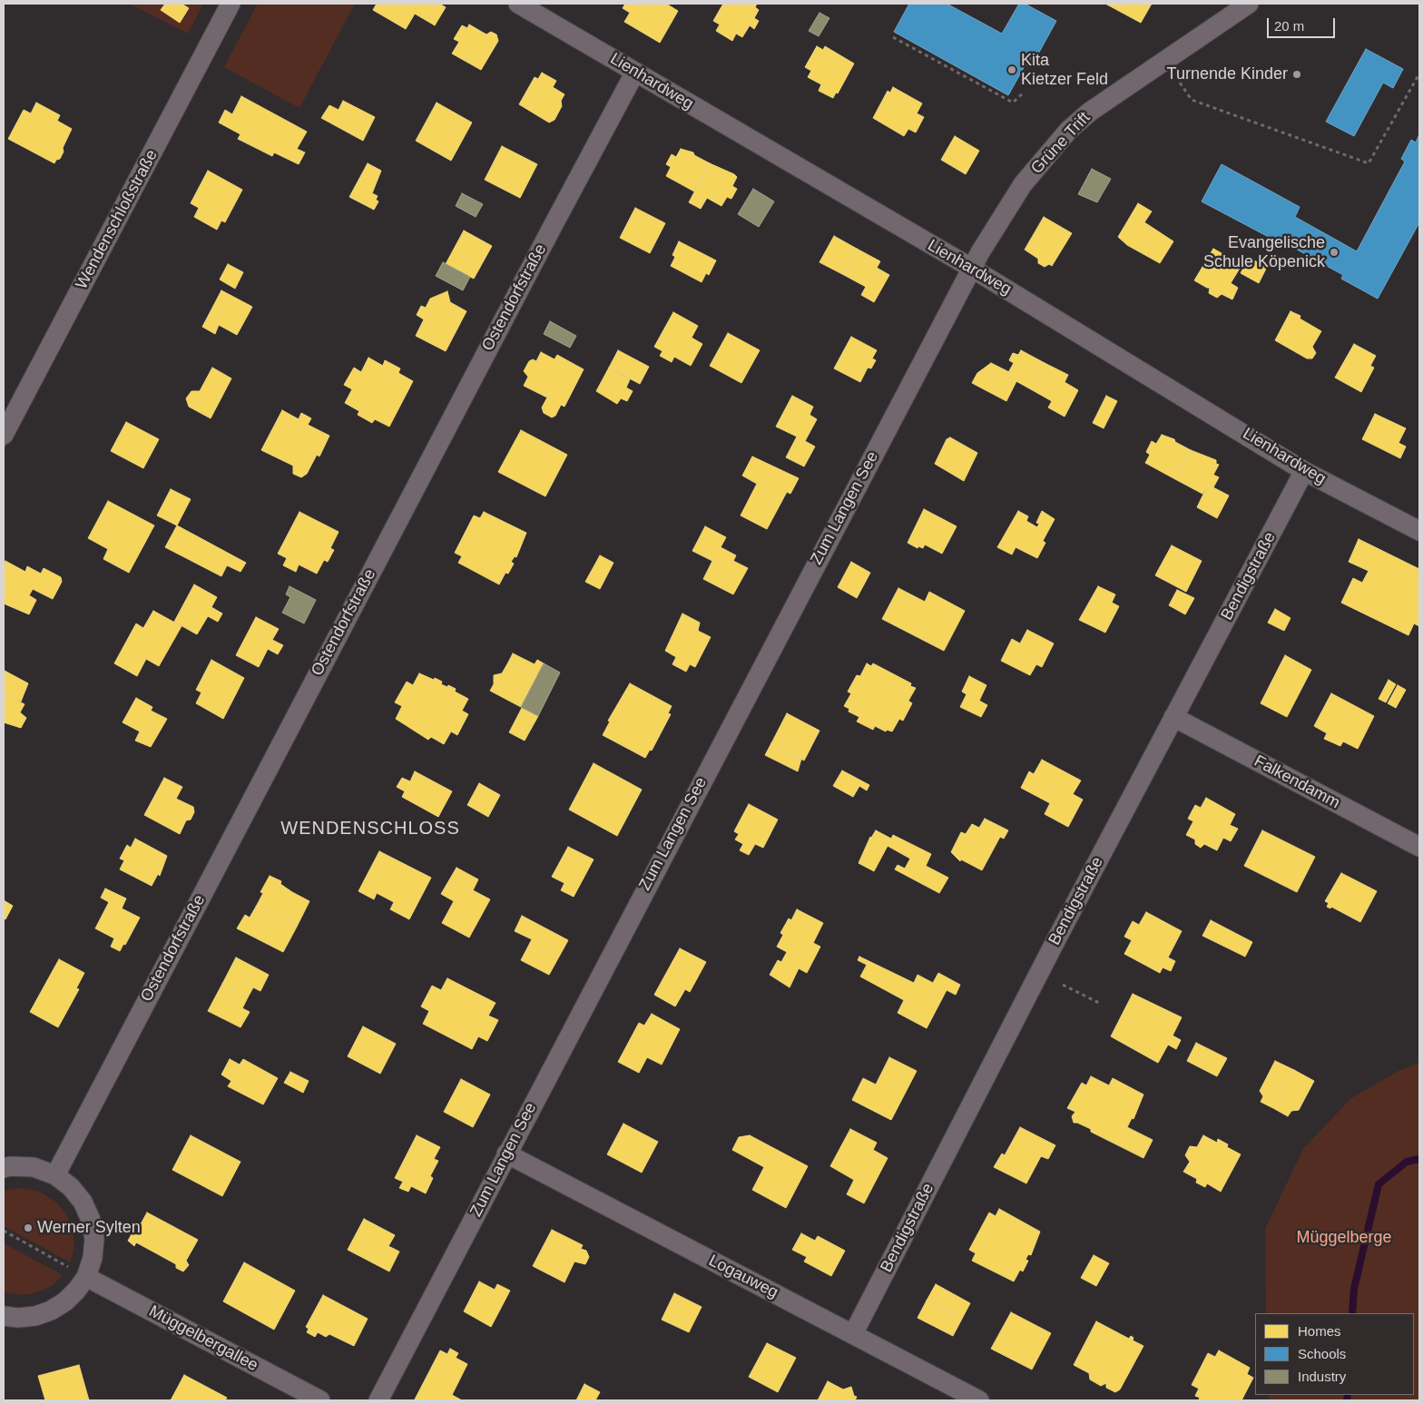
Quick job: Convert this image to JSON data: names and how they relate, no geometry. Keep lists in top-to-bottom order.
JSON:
{
  "streets": {
    "street": [
      "Lienhardweg",
      "Grüne Trift",
      "Wendenschloßstraße",
      "Ostendorfstraße",
      "Zum Langen See",
      "Bendigstraße",
      "Falkendamm",
      "Logauweg",
      "Müggelbergallee"
    ]
  },
  "crossings": [
    ["Lienhardweg", "Grüne Trift"],
    ["Lienhardweg", "Ostendorfstraße"],
    ["Lienhardweg", "Zum Langen See"],
    ["Lienhardweg", "Bendigstraße"],
    ["Grüne Trift", "Zum Langen See"],
    ["Zum Langen See", "Logauweg"],
    ["Bendigstraße", "Falkendamm"],
    ["Bendigstraße", "Logauweg"]
  ],
  "districts": ["WENDENSCHLOSS"],
  "parks": ["Müggelberge"],
  "places": [
    "Kita Kietzer Feld",
    "Turnende Kinder",
    "Evangelische Schule Köpenick",
    "Werner Sylten"
  ],
  "legend": ["Homes", "Schools", "Industry"],
  "scale_bar": "20 m"
}
